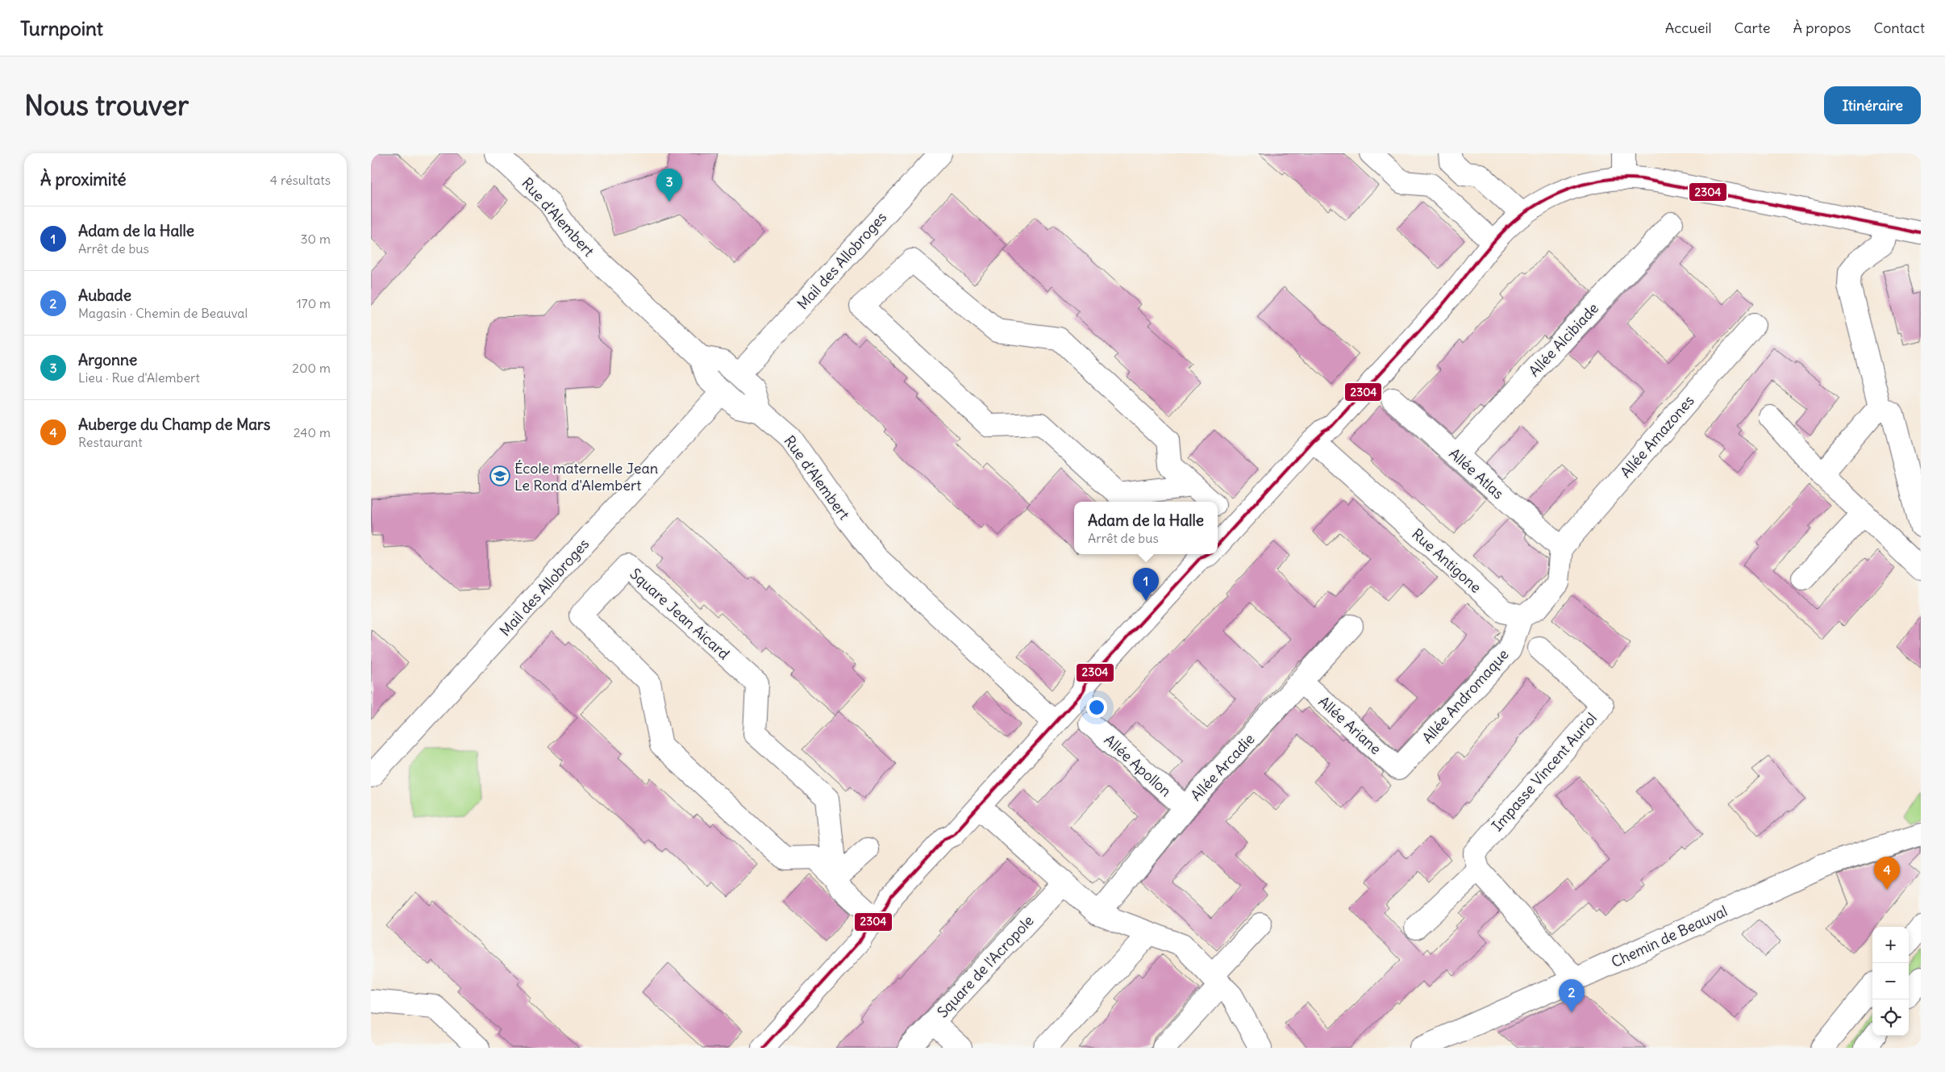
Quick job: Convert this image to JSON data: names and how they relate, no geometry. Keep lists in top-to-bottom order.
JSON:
{
  "streets": {
    "street": [
      "Rue d'Alembert",
      "Mail des Allobroges",
      "Allée Alcibiade",
      "Allée Amazones",
      "Allée Atlas",
      "Rue Antigone",
      "Square Jean Aicard",
      "Allée Andromaque",
      "Allée Ariane",
      "Allée Apollon",
      "Allée Arcadie",
      "Impasse Vincent Auriol",
      "Chemin de Beauval",
      "Square de l'Acropole"
    ]
  },
  "crossings": [
    ["Allée Alcibiade", "Allée Atlas"],
    ["Allée Amazones", "Allée Atlas"],
    ["Rue Antigone", "Allée Andromaque"],
    ["Allée Andromaque", "Allée Ariane"],
    ["Allée Ariane", "Allée Arcadie"],
    ["Allée Apollon", "Allée Arcadie"]
  ],
  "places": {
    "school or university": ["École maternelle Jean Le Rond d'Alembert"]
  },
  "lines": ["transit line 2304"],
  "page": {
    "header": "Turnpoint",
    "nav": [
      "Accueil",
      "Carte",
      "À propos",
      "Contact"
    ],
    "buttons": "Itinéraire",
    "title": "Nous trouver",
    "heading": ["À proximité", "4 résultats"],
    "pins": [
      "3",
      "1",
      "4",
      "2"
    ],
    "list": [
      {
        "mark": "1",
        "name": "Adam de la Halle",
        "note": "Arrêt de bus",
        "value": "30 m"
      },
      {
        "mark": "2",
        "name": "Aubade",
        "note": "Magasin · Chemin de Beauval",
        "value": "170 m"
      },
      {
        "mark": "3",
        "name": "Argonne",
        "note": "Lieu · Rue d'Alembert",
        "value": "200 m"
      },
      {
        "mark": "4",
        "name": "Auberge du Champ de Mars",
        "note": "Restaurant",
        "value": "240 m"
      }
    ],
    "popup": ["Adam de la Halle", "Arrêt de bus"],
    "map_buttons": ["+", "−"]
  }
}
